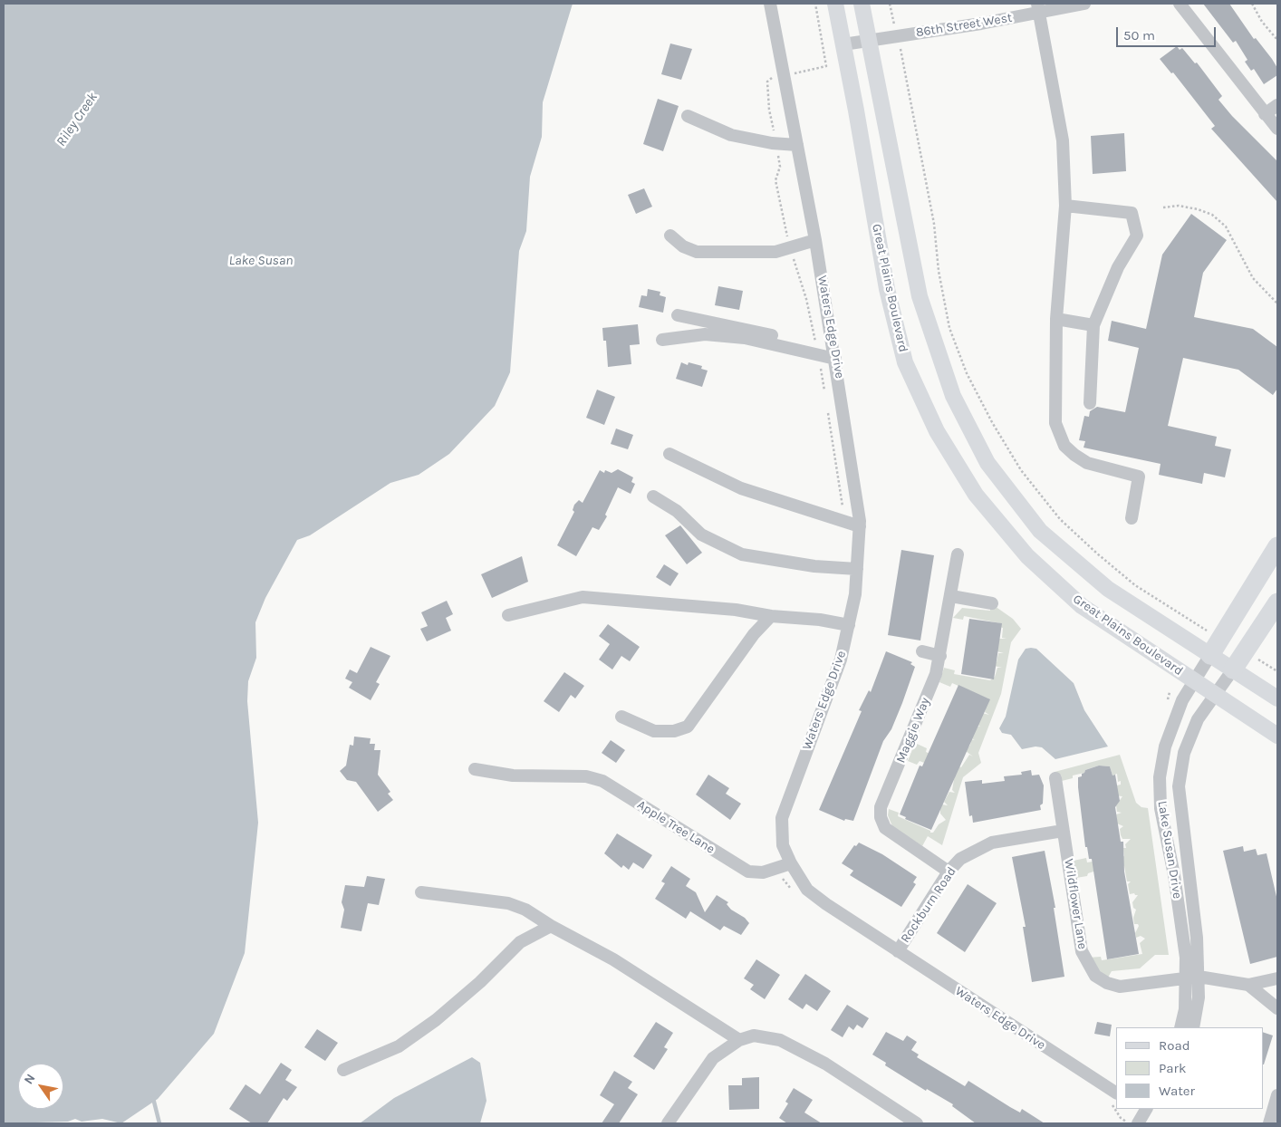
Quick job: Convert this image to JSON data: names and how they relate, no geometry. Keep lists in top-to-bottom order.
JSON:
{
  "streets": {
    "main road": ["Great Plains Boulevard"],
    "street": [
      "86th Street West",
      "Waters Edge Drive",
      "Maggie Way",
      "Apple Tree Lane",
      "Lake Susan Drive",
      "Wildflower Lane",
      "Rockburn Road"
    ]
  },
  "crossings": [
    ["86th Street West", "Great Plains Boulevard"],
    ["Great Plains Boulevard", "Lake Susan Drive"],
    ["Waters Edge Drive", "Apple Tree Lane"],
    ["Waters Edge Drive", "Rockburn Road"],
    ["Maggie Way", "Rockburn Road"],
    ["Lake Susan Drive", "Wildflower Lane"],
    ["Wildflower Lane", "Rockburn Road"]
  ],
  "water": ["Riley Creek", "Lake Susan"],
  "legend": ["Road", "Park", "Water"],
  "scale_bar": "50 m",
  "north": "top left"
}
